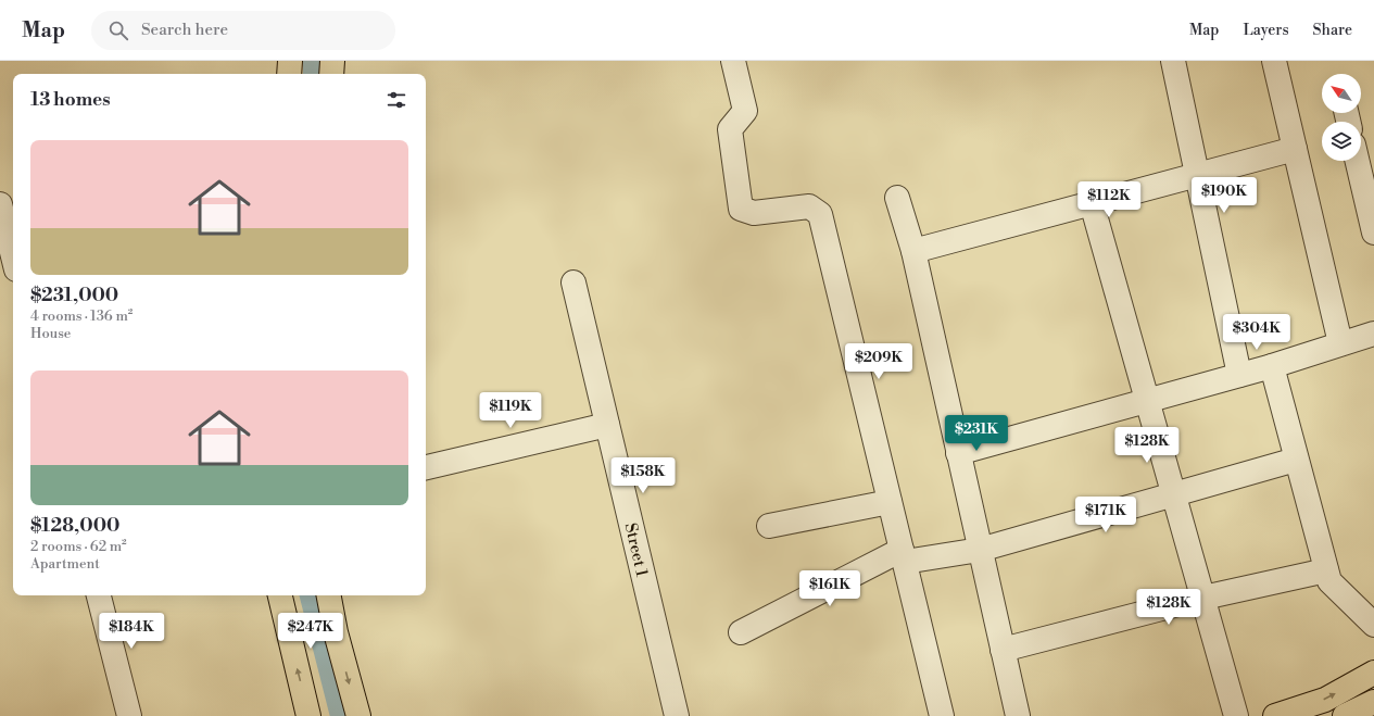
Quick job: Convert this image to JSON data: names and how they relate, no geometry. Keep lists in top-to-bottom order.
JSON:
{
  "streets": {
    "street": ["Street 1"]
  },
  "north": "top left",
  "page": {
    "header": "Map",
    "search": "Search here",
    "nav": ["Map", "Layers", "Share"],
    "heading": "13 homes",
    "list": [
      {
        "name": "$231,000",
        "note": "4 rooms · 136 m² · House"
      },
      {
        "name": "$128,000",
        "note": "2 rooms · 62 m² · Apartment"
      }
    ],
    "price": [
      "$190K",
      "$112K",
      "$304K",
      "$209K",
      "$119K",
      "$231K",
      "$128K",
      "$158K",
      "$171K",
      "$161K",
      "$128K",
      "$184K",
      "$247K"
    ]
  }
}
